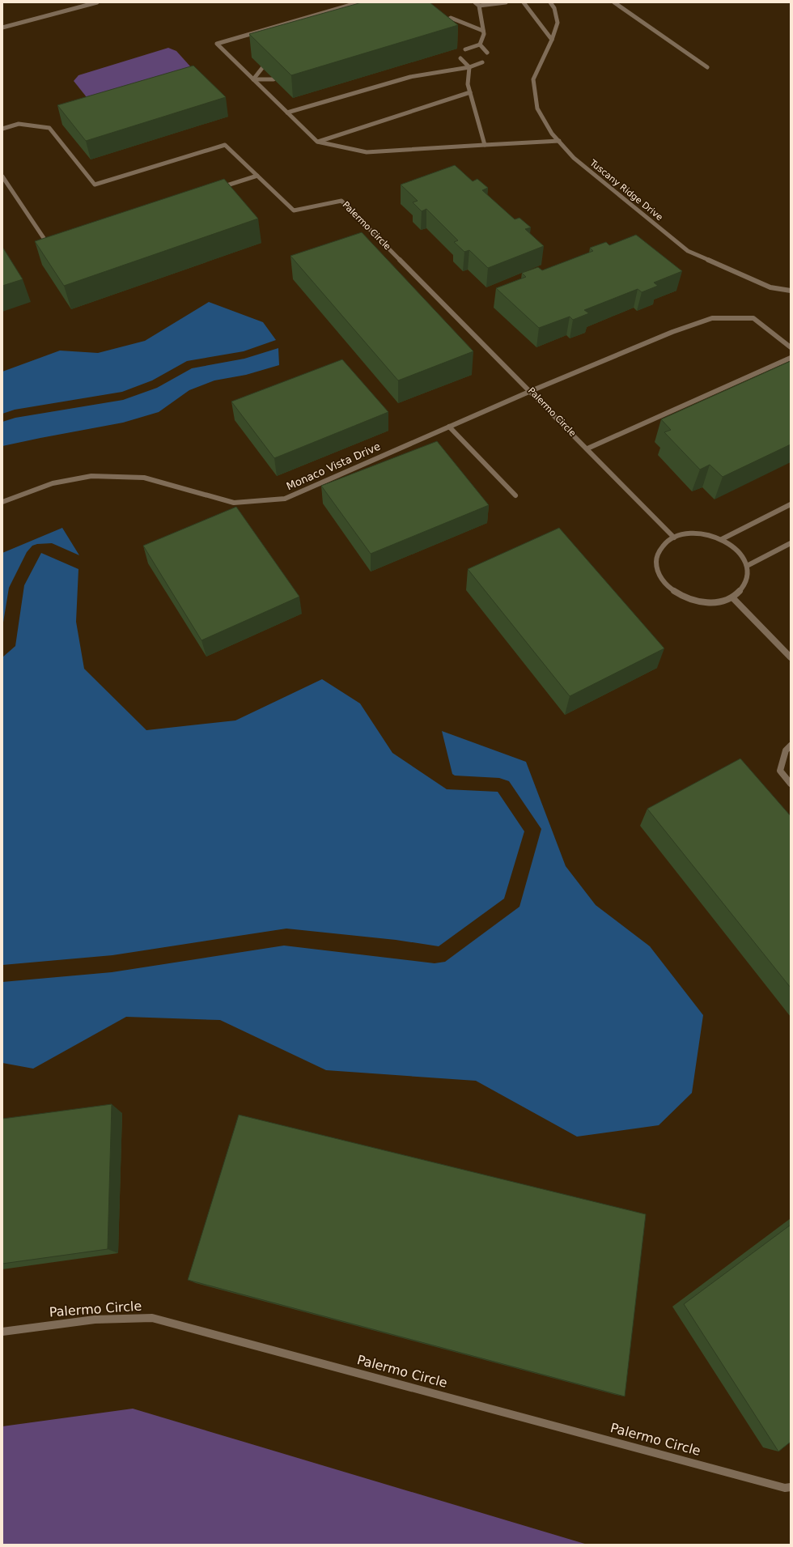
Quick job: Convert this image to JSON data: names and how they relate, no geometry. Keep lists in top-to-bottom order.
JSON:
{
  "streets": {
    "street": ["Tuscany Ridge Drive", "Palermo Circle", "Monaco Vista Drive"]
  },
  "crossings": [
    ["Palermo Circle", "Monaco Vista Drive"]
  ]
}
